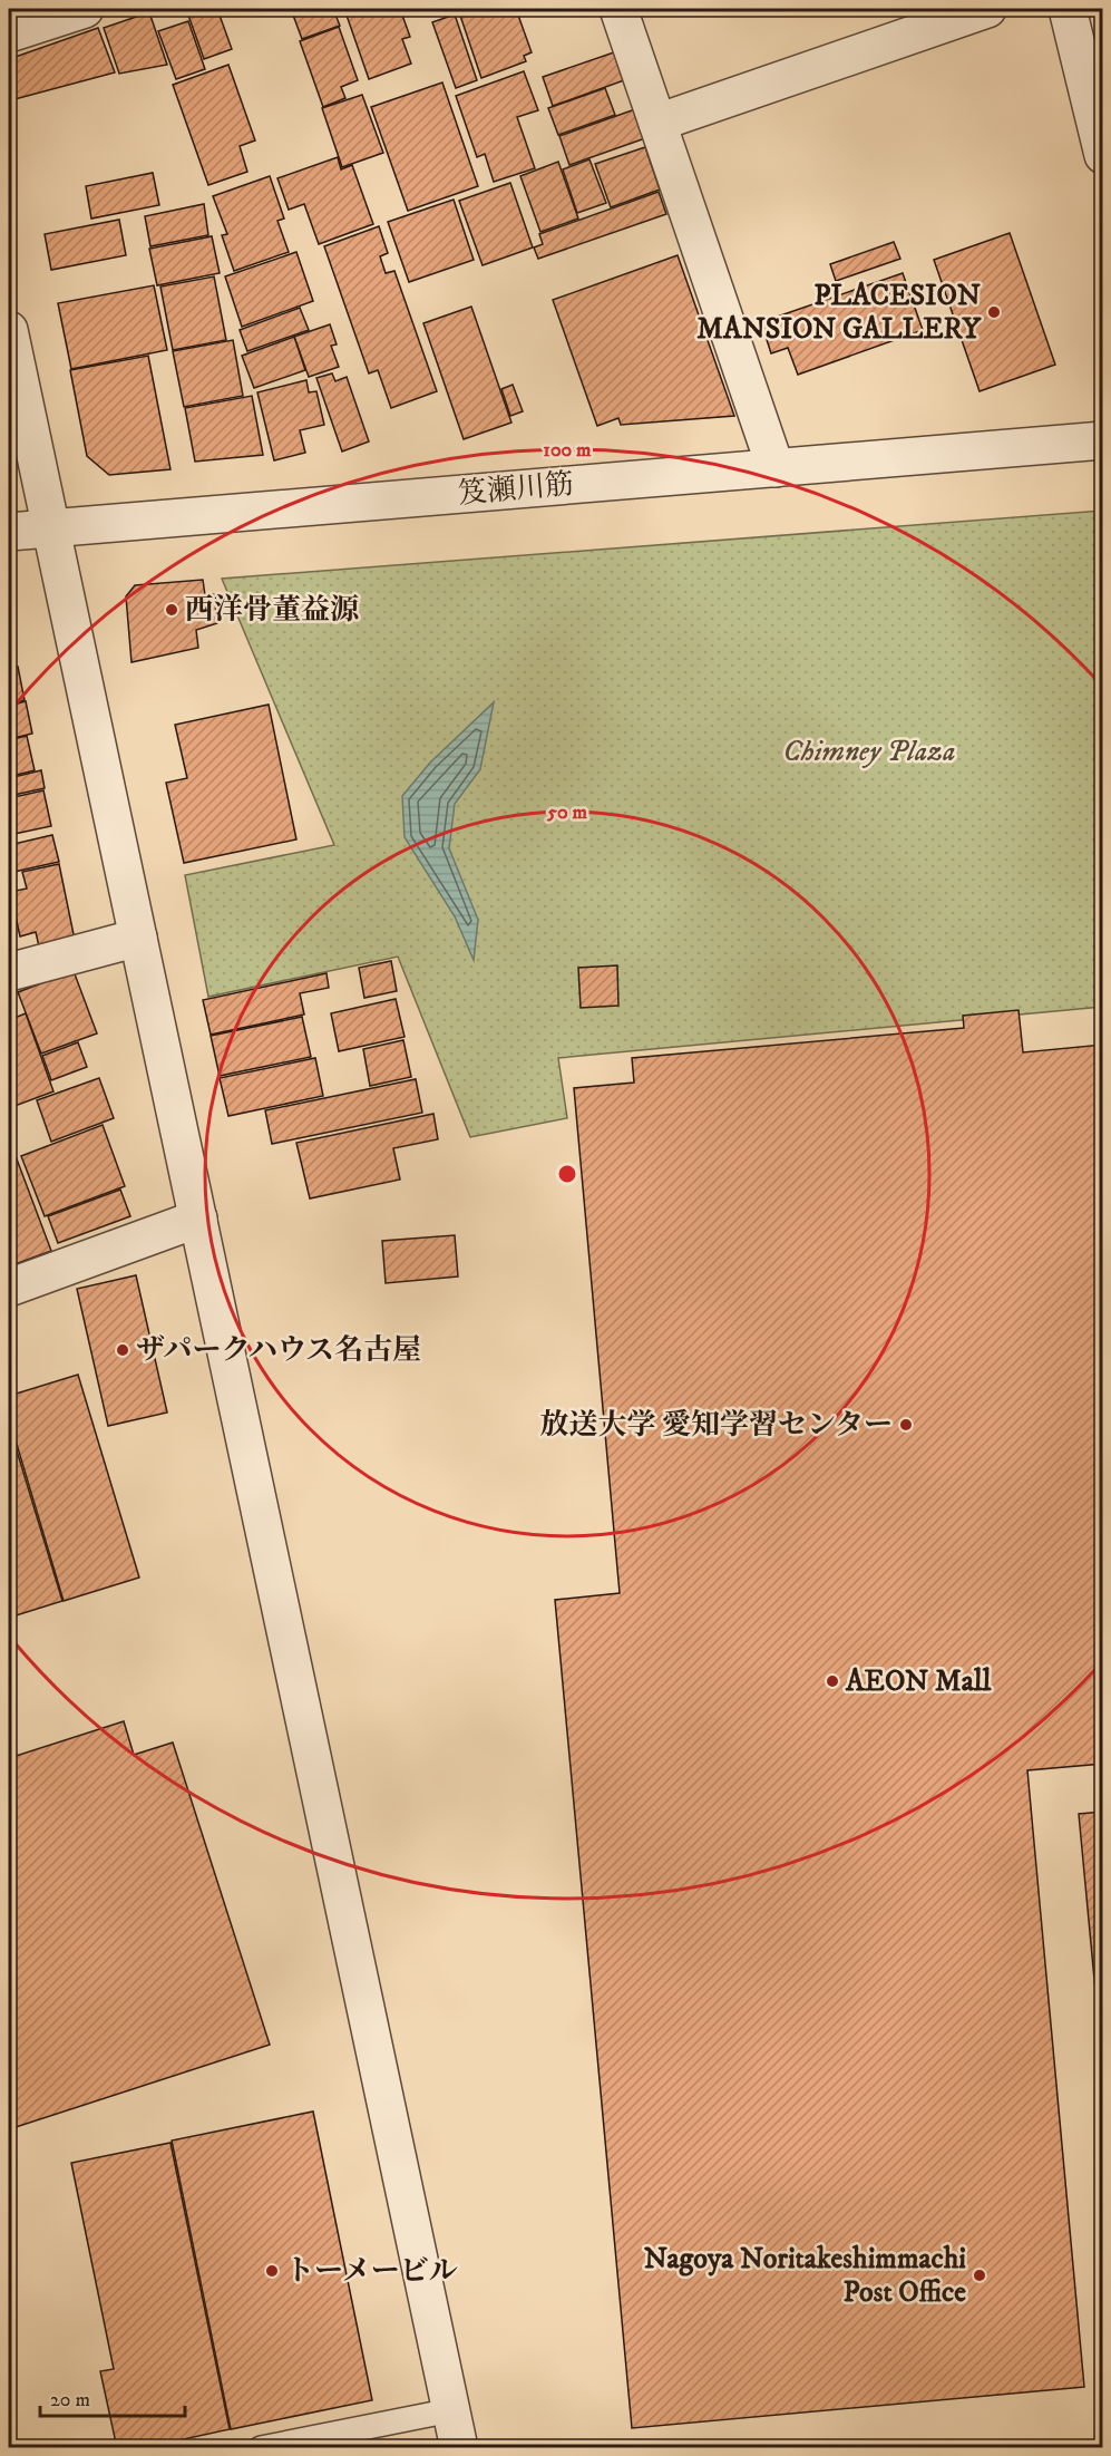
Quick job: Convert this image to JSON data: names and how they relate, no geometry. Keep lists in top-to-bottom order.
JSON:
{
  "streets": {
    "street": ["笈瀬川筋"]
  },
  "parks": ["Chimney Plaza"],
  "places": [
    "PLACESION MANSION GALLERY",
    "西洋骨董益源",
    "ザパークハウス名古屋",
    "放送大学 愛知学習センター",
    "AEON Mall",
    "トーメービル",
    "Nagoya Noritakeshimmachi Post Office"
  ],
  "scale_bar": "20 m",
  "rings": ["100 m", "50 m"]
}
